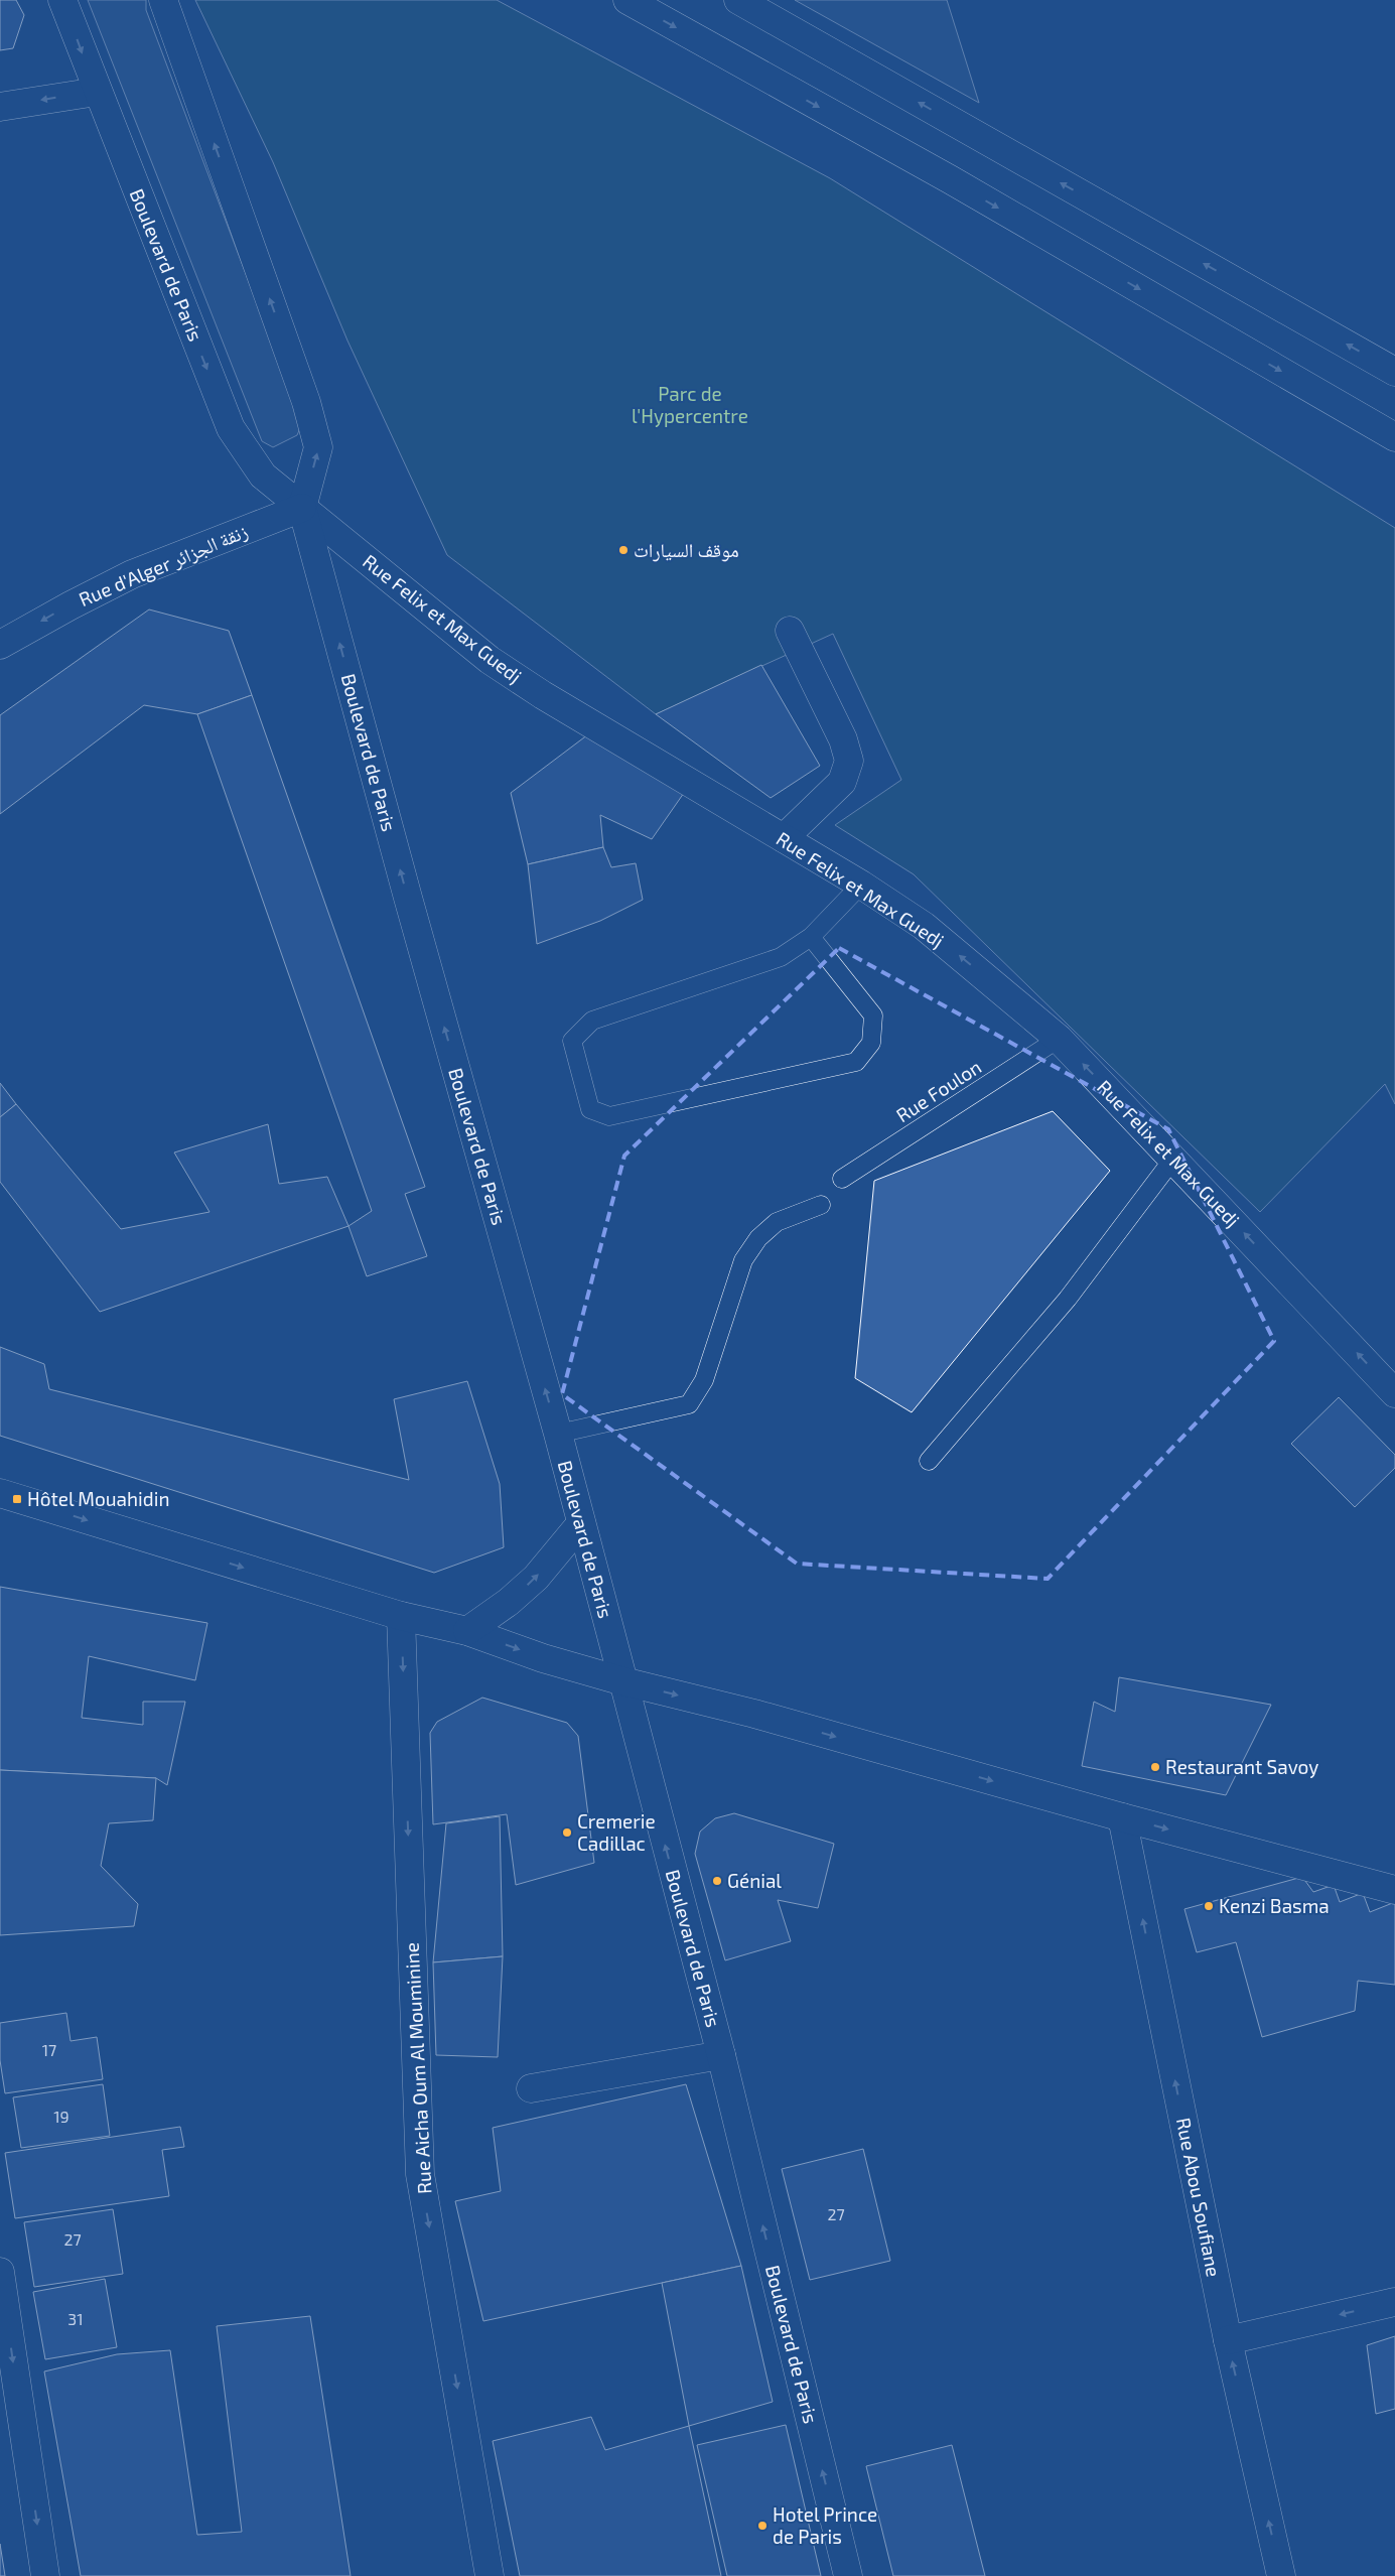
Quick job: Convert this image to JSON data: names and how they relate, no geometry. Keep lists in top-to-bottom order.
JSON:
{
  "streets": {
    "main road": [
      "Boulevard de Paris",
      "Rue d'Alger زنقة الجزائر",
      "Rue Felix et Max Guedj",
      "Rue Aicha Oum Al Mouminine",
      "Rue Abou Soufiane"
    ],
    "lane": ["Rue Foulon"]
  },
  "crossings": [
    ["Boulevard de Paris", "Rue d'Alger زنقة الجزائر"],
    ["Boulevard de Paris", "Rue Felix et Max Guedj"],
    ["Rue d'Alger زنقة الجزائر", "Rue Felix et Max Guedj"],
    ["Rue Felix et Max Guedj", "Rue Foulon"]
  ],
  "one_way": [
    "Rue d'Alger زنقة الجزائر",
    "Rue Felix et Max Guedj",
    "Rue Aicha Oum Al Mouminine",
    "Rue Abou Soufiane"
  ],
  "parks": ["Parc de l'Hypercentre"],
  "places": {
    "other": [
      "موقف السيارات",
      "Restaurant Savoy",
      "Cremerie Cadillac",
      "Génial",
      "Kenzi Basma",
      "Hotel Prince de Paris"
    ],
    "transit": ["Hôtel Mouahidin"]
  },
  "house_numbers": [
    "17",
    "19",
    "27",
    "27",
    "31"
  ]
}
